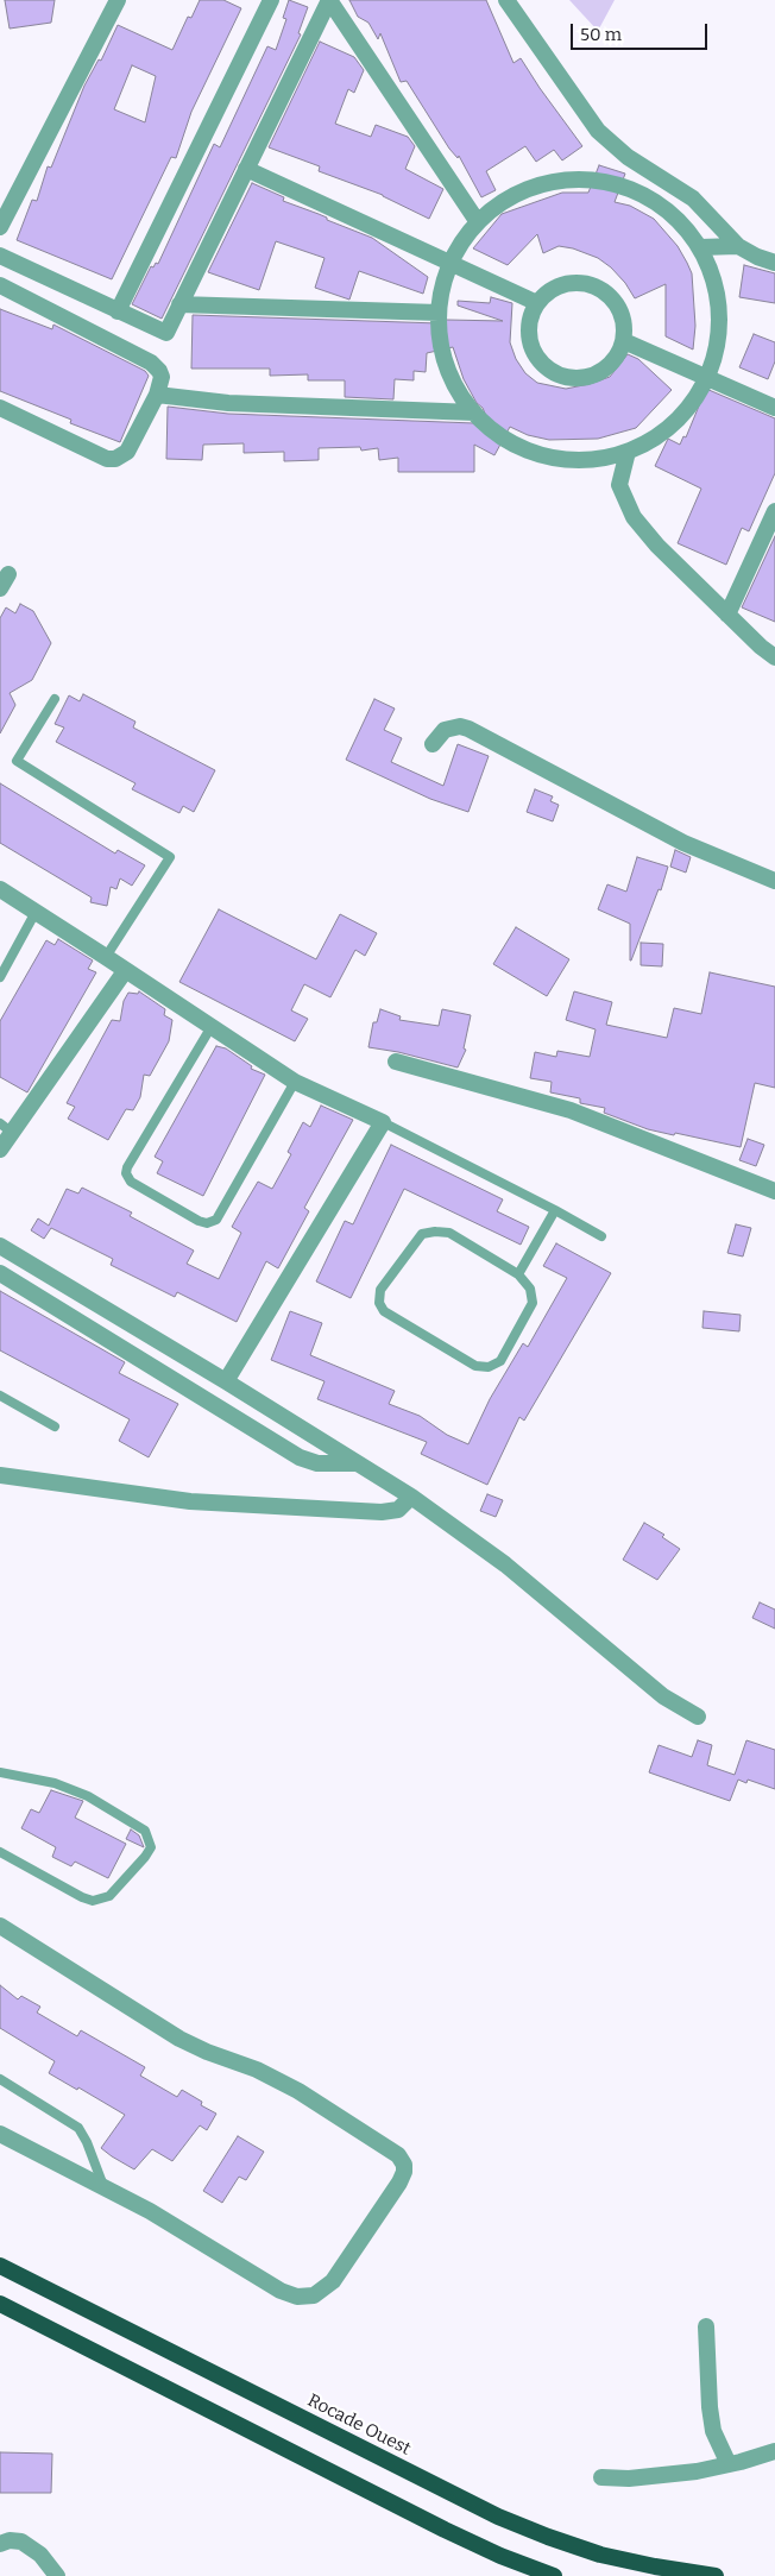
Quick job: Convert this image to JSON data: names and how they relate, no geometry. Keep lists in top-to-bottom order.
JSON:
{
  "streets": {
    "highway": ["Rocade Ouest"]
  },
  "scale_bar": "50 m"
}
